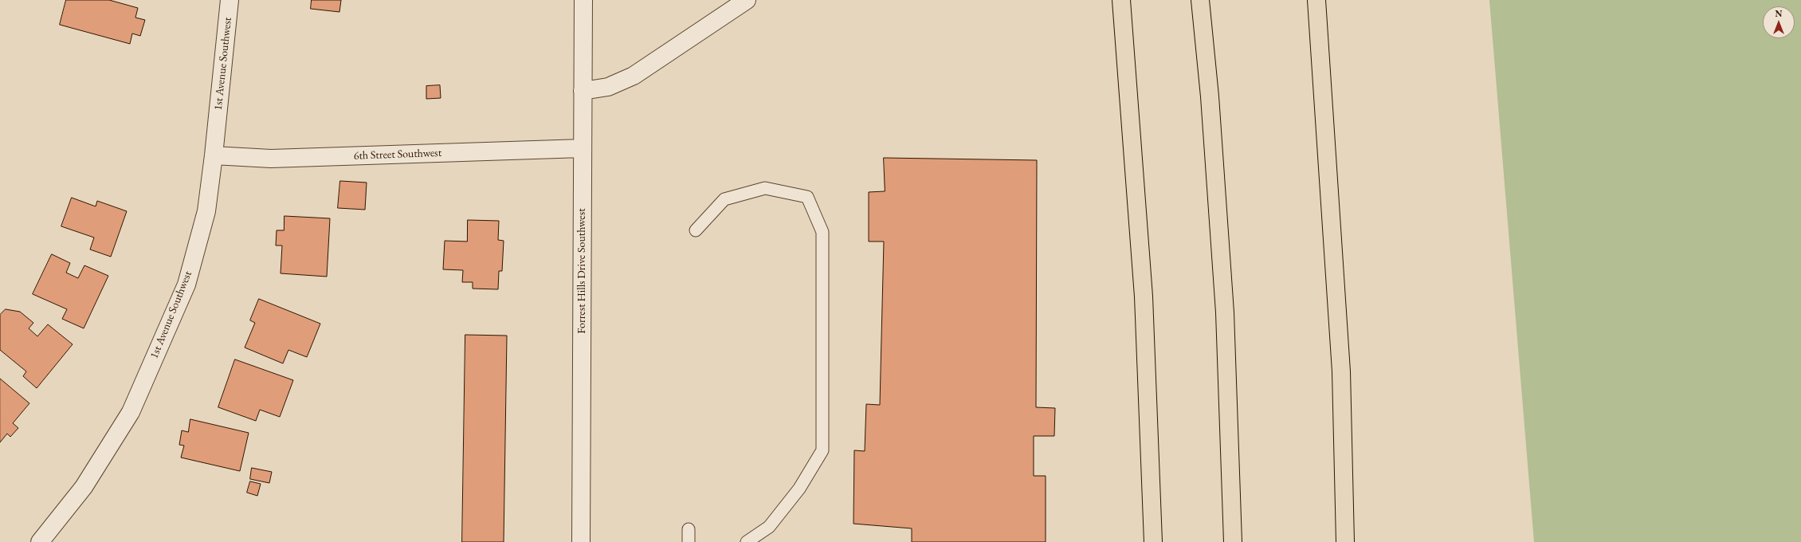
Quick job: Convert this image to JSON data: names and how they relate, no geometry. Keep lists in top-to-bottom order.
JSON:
{
  "streets": {
    "street": ["1st Avenue Southwest", "6th Street Southwest", "Forrest Hills Drive Southwest"]
  },
  "crossings": [
    ["1st Avenue Southwest", "6th Street Southwest"],
    ["6th Street Southwest", "Forrest Hills Drive Southwest"]
  ],
  "north": "top"
}
